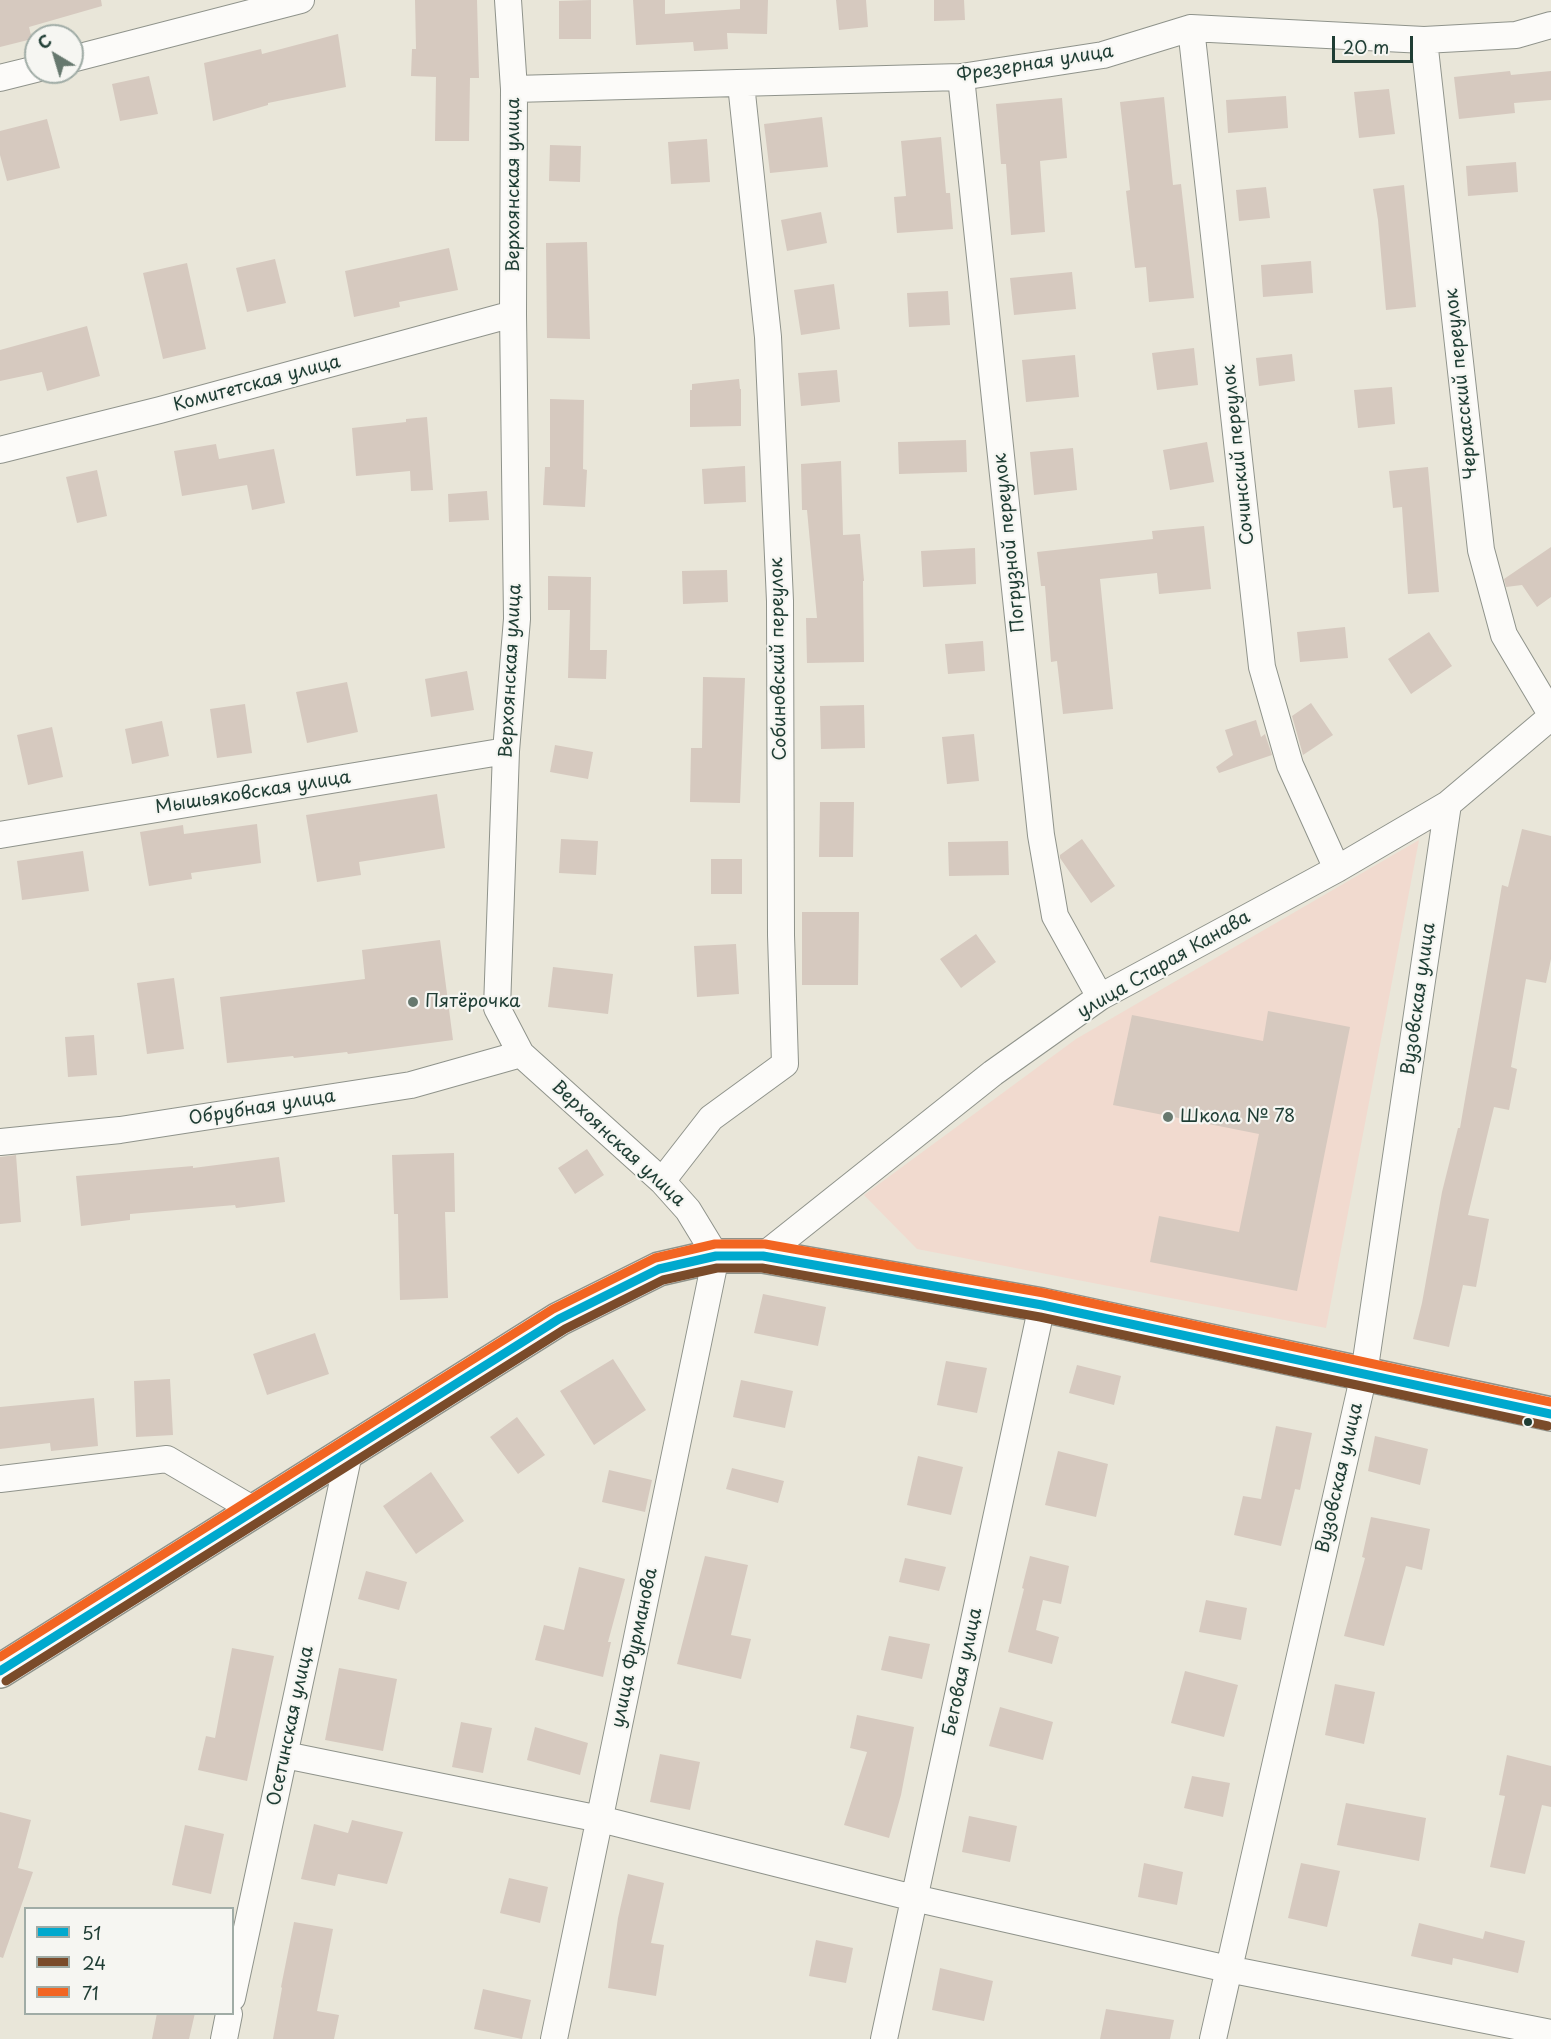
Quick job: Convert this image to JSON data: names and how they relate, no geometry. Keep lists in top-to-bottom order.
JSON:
{
  "streets": {
    "street": [
      "Фрезерная улица",
      "Верхоянская улица",
      "Комитетская улица",
      "Черкасский переулок",
      "Сочинский переулок",
      "Погрузной переулок",
      "Собиновский переулок",
      "Мышьяковская улица",
      "улица Старая Канава",
      "Вузовская улица",
      "Обрубная улица",
      "улица Фурманова",
      "Беговая улица",
      "Осетинская улица"
    ]
  },
  "crossings": [
    ["Фрезерная улица", "Верхоянская улица"],
    ["Фрезерная улица", "Черкасский переулок"],
    ["Фрезерная улица", "Сочинский переулок"],
    ["Фрезерная улица", "Погрузной переулок"],
    ["Фрезерная улица", "Собиновский переулок"],
    ["Верхоянская улица", "Комитетская улица"],
    ["Верхоянская улица", "Собиновский переулок"],
    ["Верхоянская улица", "Мышьяковская улица"],
    ["Верхоянская улица", "Обрубная улица"],
    ["Верхоянская улица", "улица Фурманова"],
    ["Черкасский переулок", "улица Старая Канава"],
    ["Сочинский переулок", "улица Старая Канава"],
    ["Погрузной переулок", "улица Старая Канава"],
    ["улица Старая Канава", "Вузовская улица"]
  ],
  "places": ["Пятёрочка", "Школа № 78"],
  "lines": ["transit line 71", "transit line 51", "transit line 24"],
  "legend": ["51", "24", "71"],
  "scale_bar": "20 m",
  "north": "top left"
}
